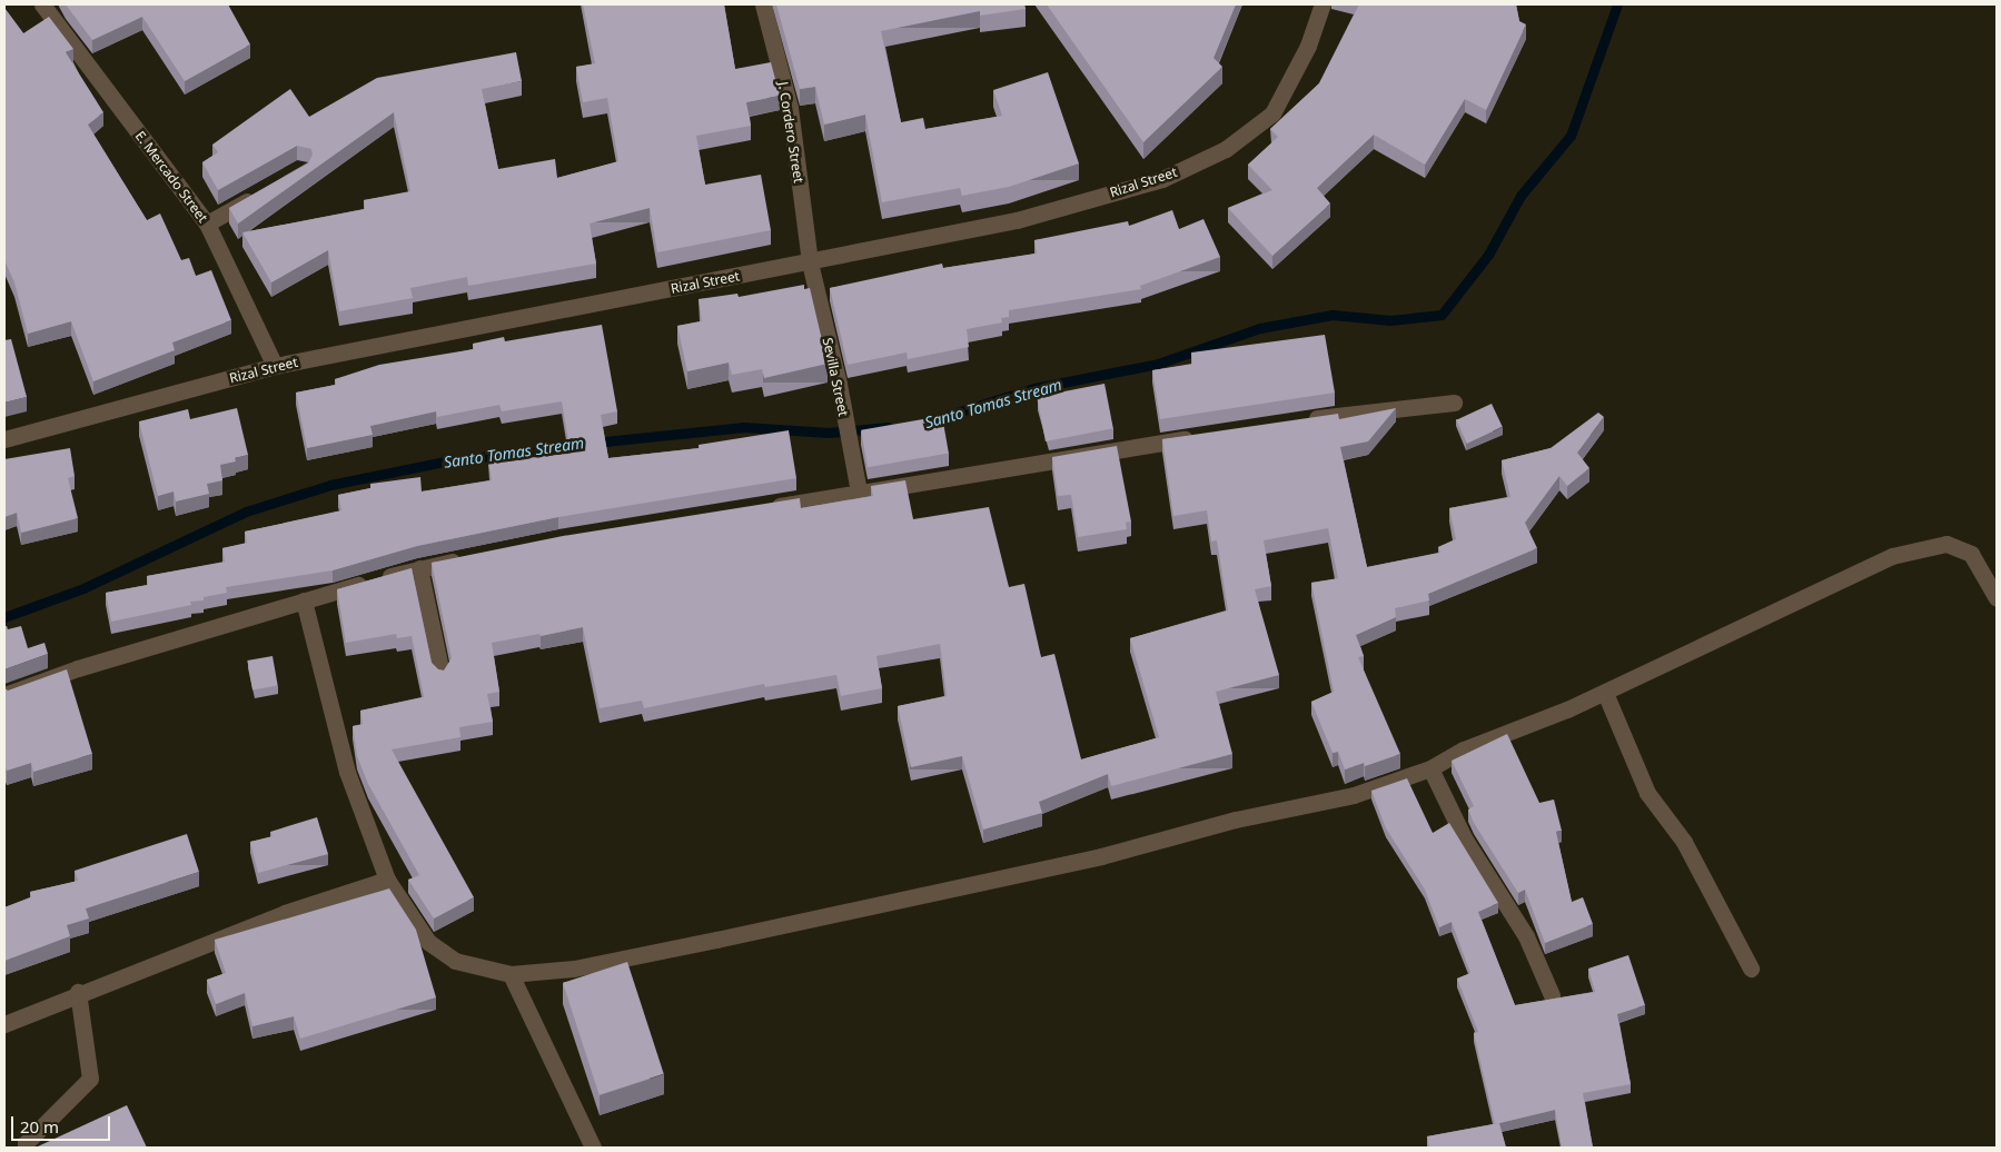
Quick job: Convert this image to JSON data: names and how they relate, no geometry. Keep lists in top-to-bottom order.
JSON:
{
  "streets": {
    "street": [
      "J. Cordero Street",
      "E. Mercado Street",
      "Rizal Street",
      "Sevilla Street"
    ]
  },
  "crossings": [
    ["J. Cordero Street", "Rizal Street"],
    ["J. Cordero Street", "Sevilla Street"],
    ["E. Mercado Street", "Rizal Street"],
    ["Rizal Street", "Sevilla Street"]
  ],
  "water": ["Santo Tomas Stream"],
  "scale_bar": "20 m"
}
